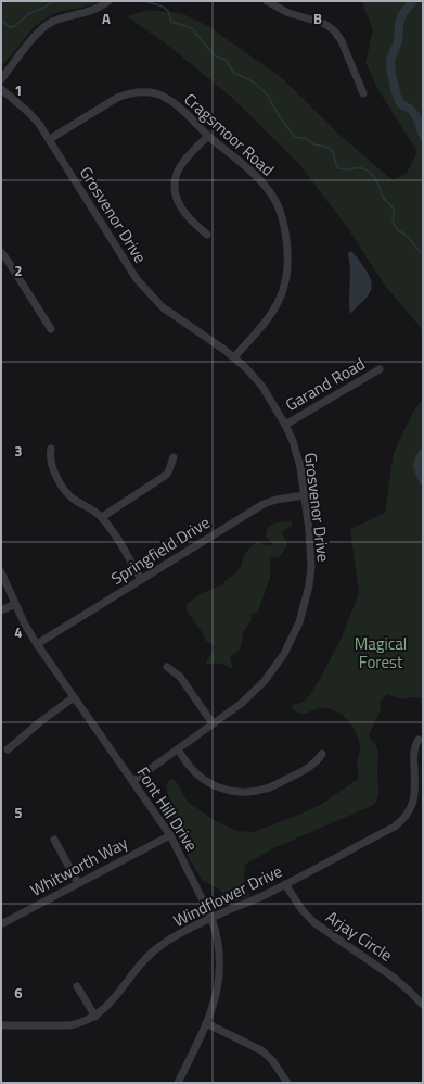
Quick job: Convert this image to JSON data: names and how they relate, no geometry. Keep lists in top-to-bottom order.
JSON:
{
  "streets": {
    "street": [
      "Cragsmoor Road",
      "Grosvenor Drive",
      "Garand Road",
      "Springfield Drive",
      "Font Hill Drive",
      "Whitworth Way",
      "Windflower Drive",
      "Arjay Circle"
    ]
  },
  "crossings": [
    ["Cragsmoor Road", "Grosvenor Drive"],
    ["Grosvenor Drive", "Garand Road"],
    ["Grosvenor Drive", "Springfield Drive"],
    ["Grosvenor Drive", "Font Hill Drive"],
    ["Springfield Drive", "Font Hill Drive"],
    ["Font Hill Drive", "Whitworth Way"],
    ["Font Hill Drive", "Windflower Drive"],
    ["Windflower Drive", "Arjay Circle"]
  ],
  "parks": ["Magical Forest"],
  "grid": {
    "columns": ["A", "B"],
    "rows": [
      "1",
      "2",
      "3",
      "4",
      "5",
      "6"
    ]
  }
}
